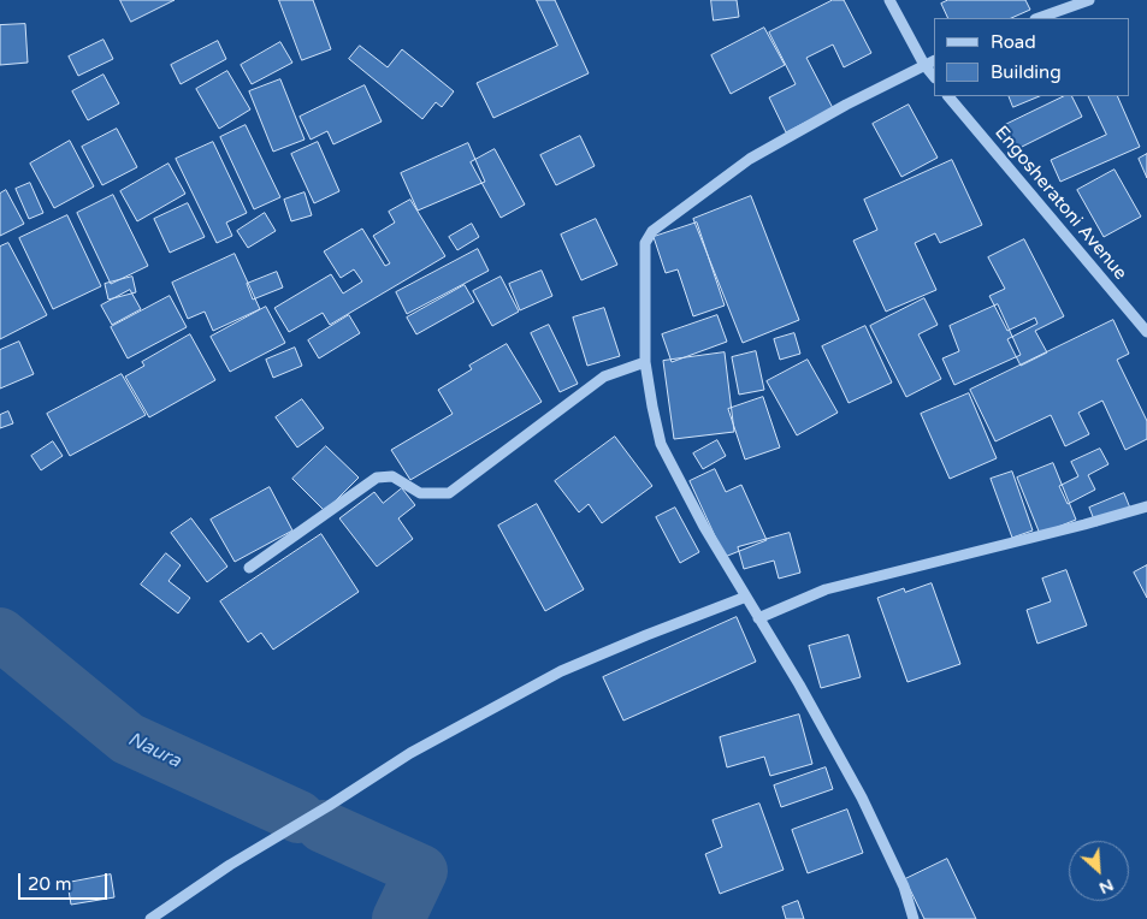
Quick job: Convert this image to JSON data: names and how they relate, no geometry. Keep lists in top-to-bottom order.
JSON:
{
  "streets": {
    "street": ["Engosheratoni Avenue"]
  },
  "water": ["Naura"],
  "legend": ["Road", "Building"],
  "scale_bar": "20 m",
  "north": "bottom right"
}
